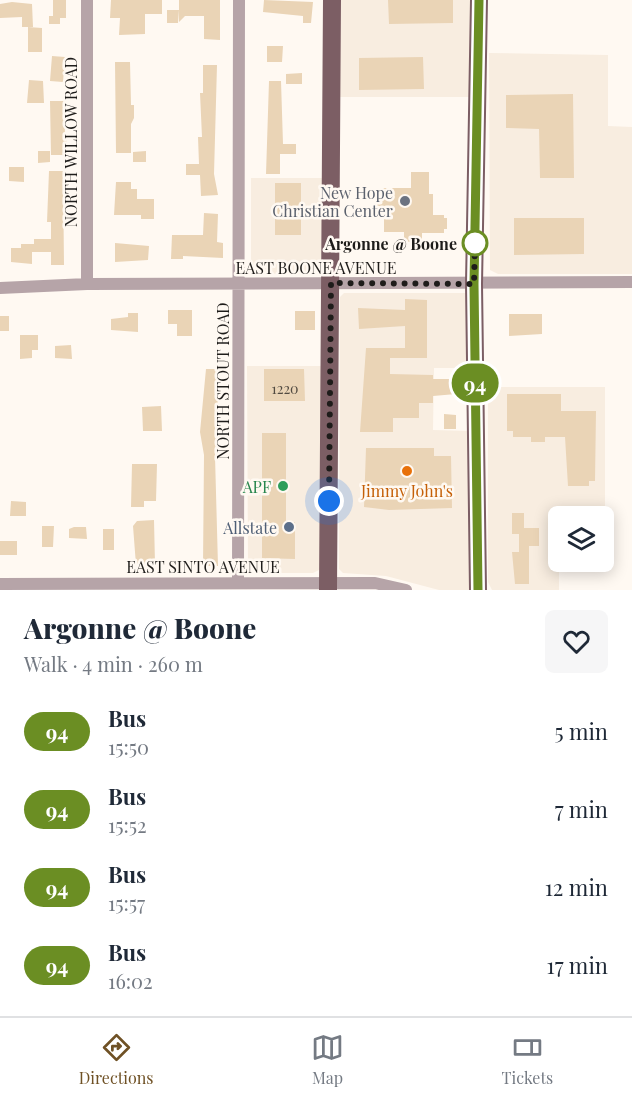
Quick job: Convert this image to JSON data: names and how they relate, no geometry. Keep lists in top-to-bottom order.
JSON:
{
  "streets": {
    "street": [
      "NORTH WILLOW ROAD",
      "EAST BOONE AVENUE",
      "NORTH STOUT ROAD",
      "EAST SINTO AVENUE"
    ]
  },
  "crossings": [
    ["NORTH WILLOW ROAD", "EAST BOONE AVENUE"],
    ["EAST BOONE AVENUE", "NORTH STOUT ROAD"],
    ["NORTH STOUT ROAD", "EAST SINTO AVENUE"]
  ],
  "places": [
    "New Hope Christian Center",
    "Argonne @ Boone",
    "Jimmy John's",
    "APF",
    "Allstate"
  ],
  "lines": ["bus line 94"],
  "house_numbers": ["1220"],
  "page": {
    "on_map": "94",
    "heading": ["Argonne @ Boone", "Walk · 4 min · 260 m"],
    "list": [
      {
        "mark": "94",
        "name": "Bus",
        "note": "15:50",
        "value": "5 min"
      },
      {
        "mark": "94",
        "name": "Bus",
        "note": "15:52",
        "value": "7 min"
      },
      {
        "mark": "94",
        "name": "Bus",
        "note": "15:57",
        "value": "12 min"
      },
      {
        "mark": "94",
        "name": "Bus",
        "note": "16:02",
        "value": "17 min"
      }
    ],
    "tabs": ["Directions", "Map", "Tickets"]
  }
}
